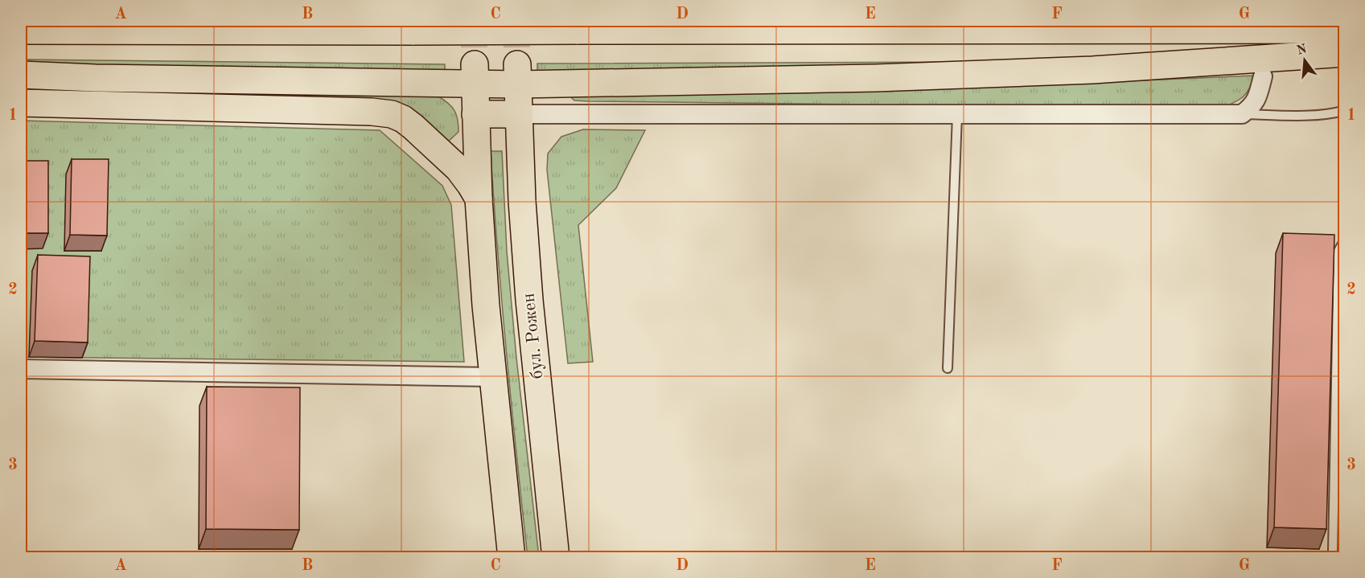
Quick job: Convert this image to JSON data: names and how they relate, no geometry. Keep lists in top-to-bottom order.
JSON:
{
  "streets": {
    "main road": ["бул. Рожен"]
  },
  "north": "top",
  "grid": {
    "columns": [
      "A",
      "B",
      "C",
      "D",
      "E",
      "F",
      "G"
    ],
    "rows": ["1", "2", "3"]
  }
}
